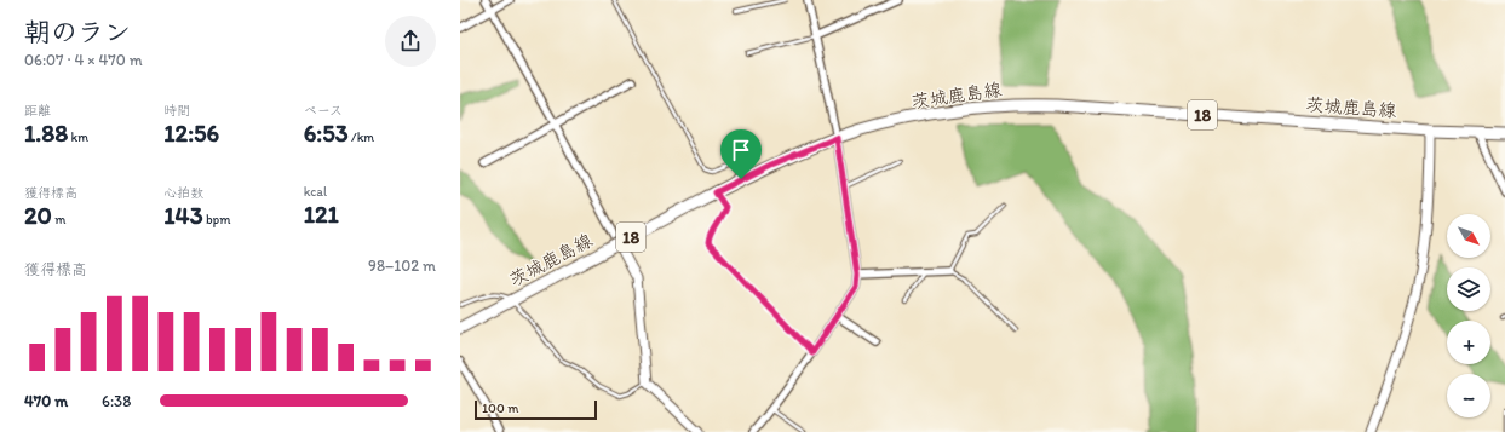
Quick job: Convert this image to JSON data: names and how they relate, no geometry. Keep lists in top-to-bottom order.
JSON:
{
  "streets": {
    "main road": ["茨城鹿島線", "18"]
  },
  "scale_bar": "100 m",
  "north": "bottom right",
  "page": {
    "heading": ["朝のラン", "06:07 · 4 × 470 m"],
    "stats": [
      ["距離", "1.88 km"],
      ["時間", "12:56"],
      ["ペース", "6:53 /km"],
      ["獲得標高", "20 m"],
      ["心拍数", "143 bpm"],
      ["kcal", "121"]
    ],
    "map_buttons": ["+", "−"],
    "chart": ["獲得標高", "98–102 m"],
    "list": [
      {
        "name": "470 m",
        "note": "6:38"
      }
    ],
    "scale": "100 m"
  }
}
